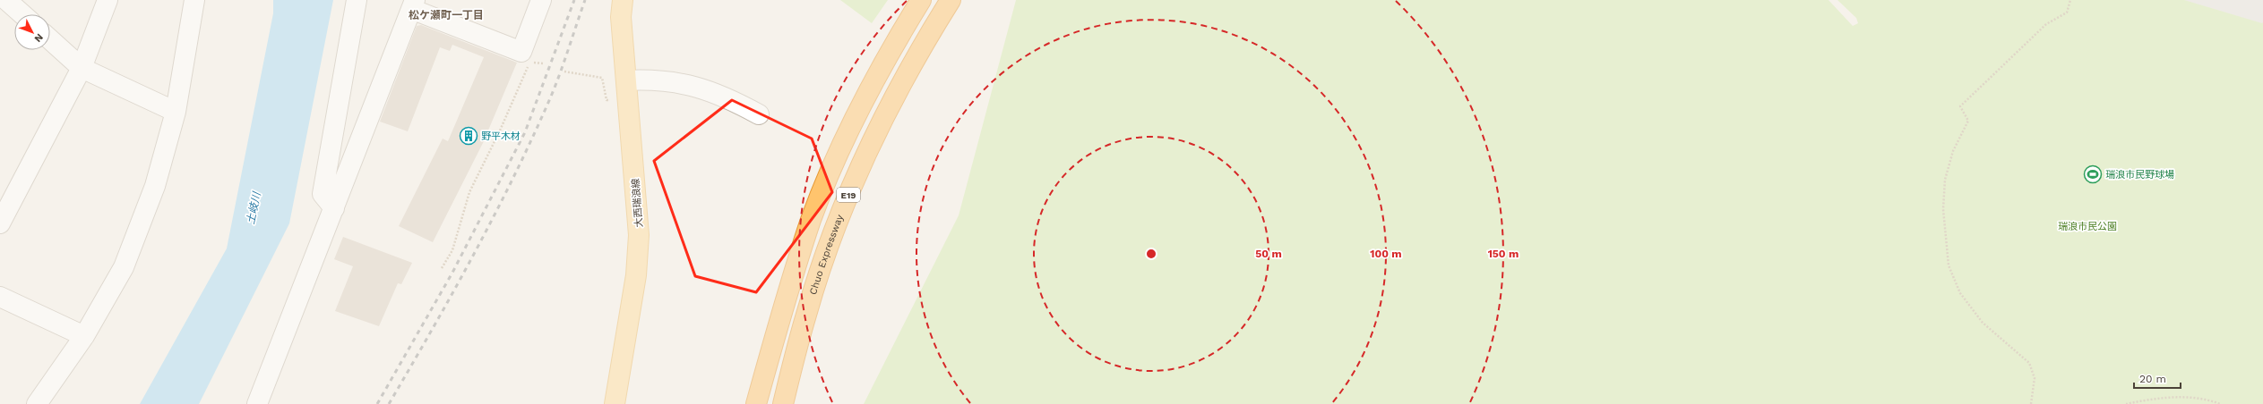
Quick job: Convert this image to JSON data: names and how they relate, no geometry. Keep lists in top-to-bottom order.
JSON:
{
  "streets": {
    "highway": ["E19", "Chuo Expressway"],
    "main road": ["大西瑞浪線"]
  },
  "districts": ["松ケ瀬町一丁目"],
  "water": ["土岐川"],
  "parks": ["瑞浪市民公園"],
  "places": {
    "building": ["野平木材"],
    "sports": ["瑞浪市民野球場"]
  },
  "scale_bar": "20 m",
  "north": "bottom right",
  "rings": ["50 m", "100 m", "150 m"]
}
